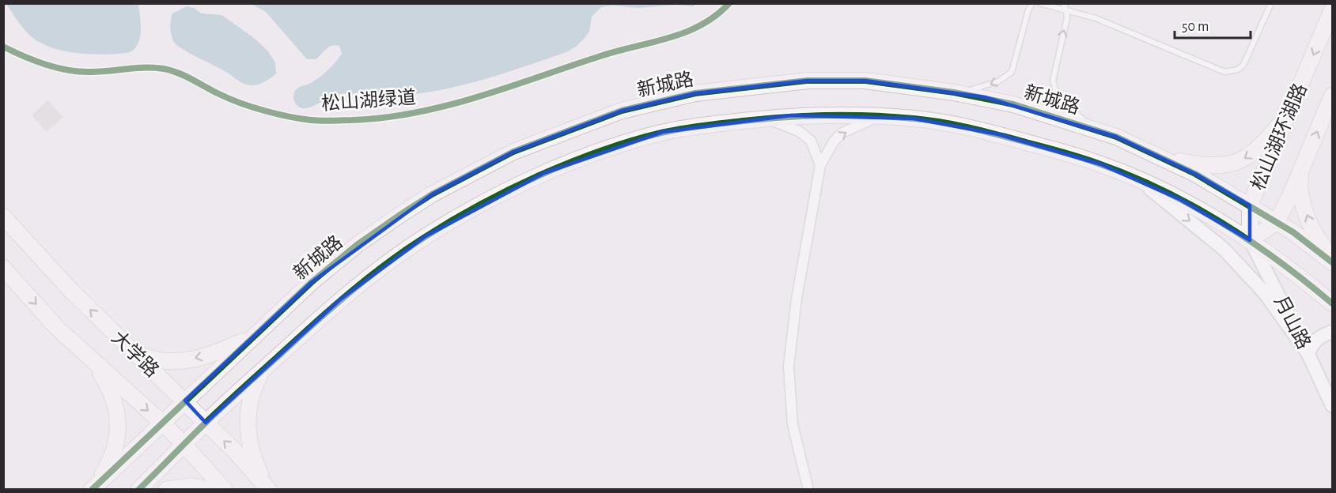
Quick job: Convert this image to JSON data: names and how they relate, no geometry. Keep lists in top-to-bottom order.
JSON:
{
  "streets": {
    "main road": ["新城路", "松山湖环湖路", "大学路"],
    "street": ["月山路"],
    "cycle path": ["松山湖绿道"]
  },
  "crossings": [
    ["新城路", "松山湖环湖路"],
    ["新城路", "大学路"],
    ["松山湖环湖路", "月山路"]
  ],
  "scale_bar": "50 m"
}
